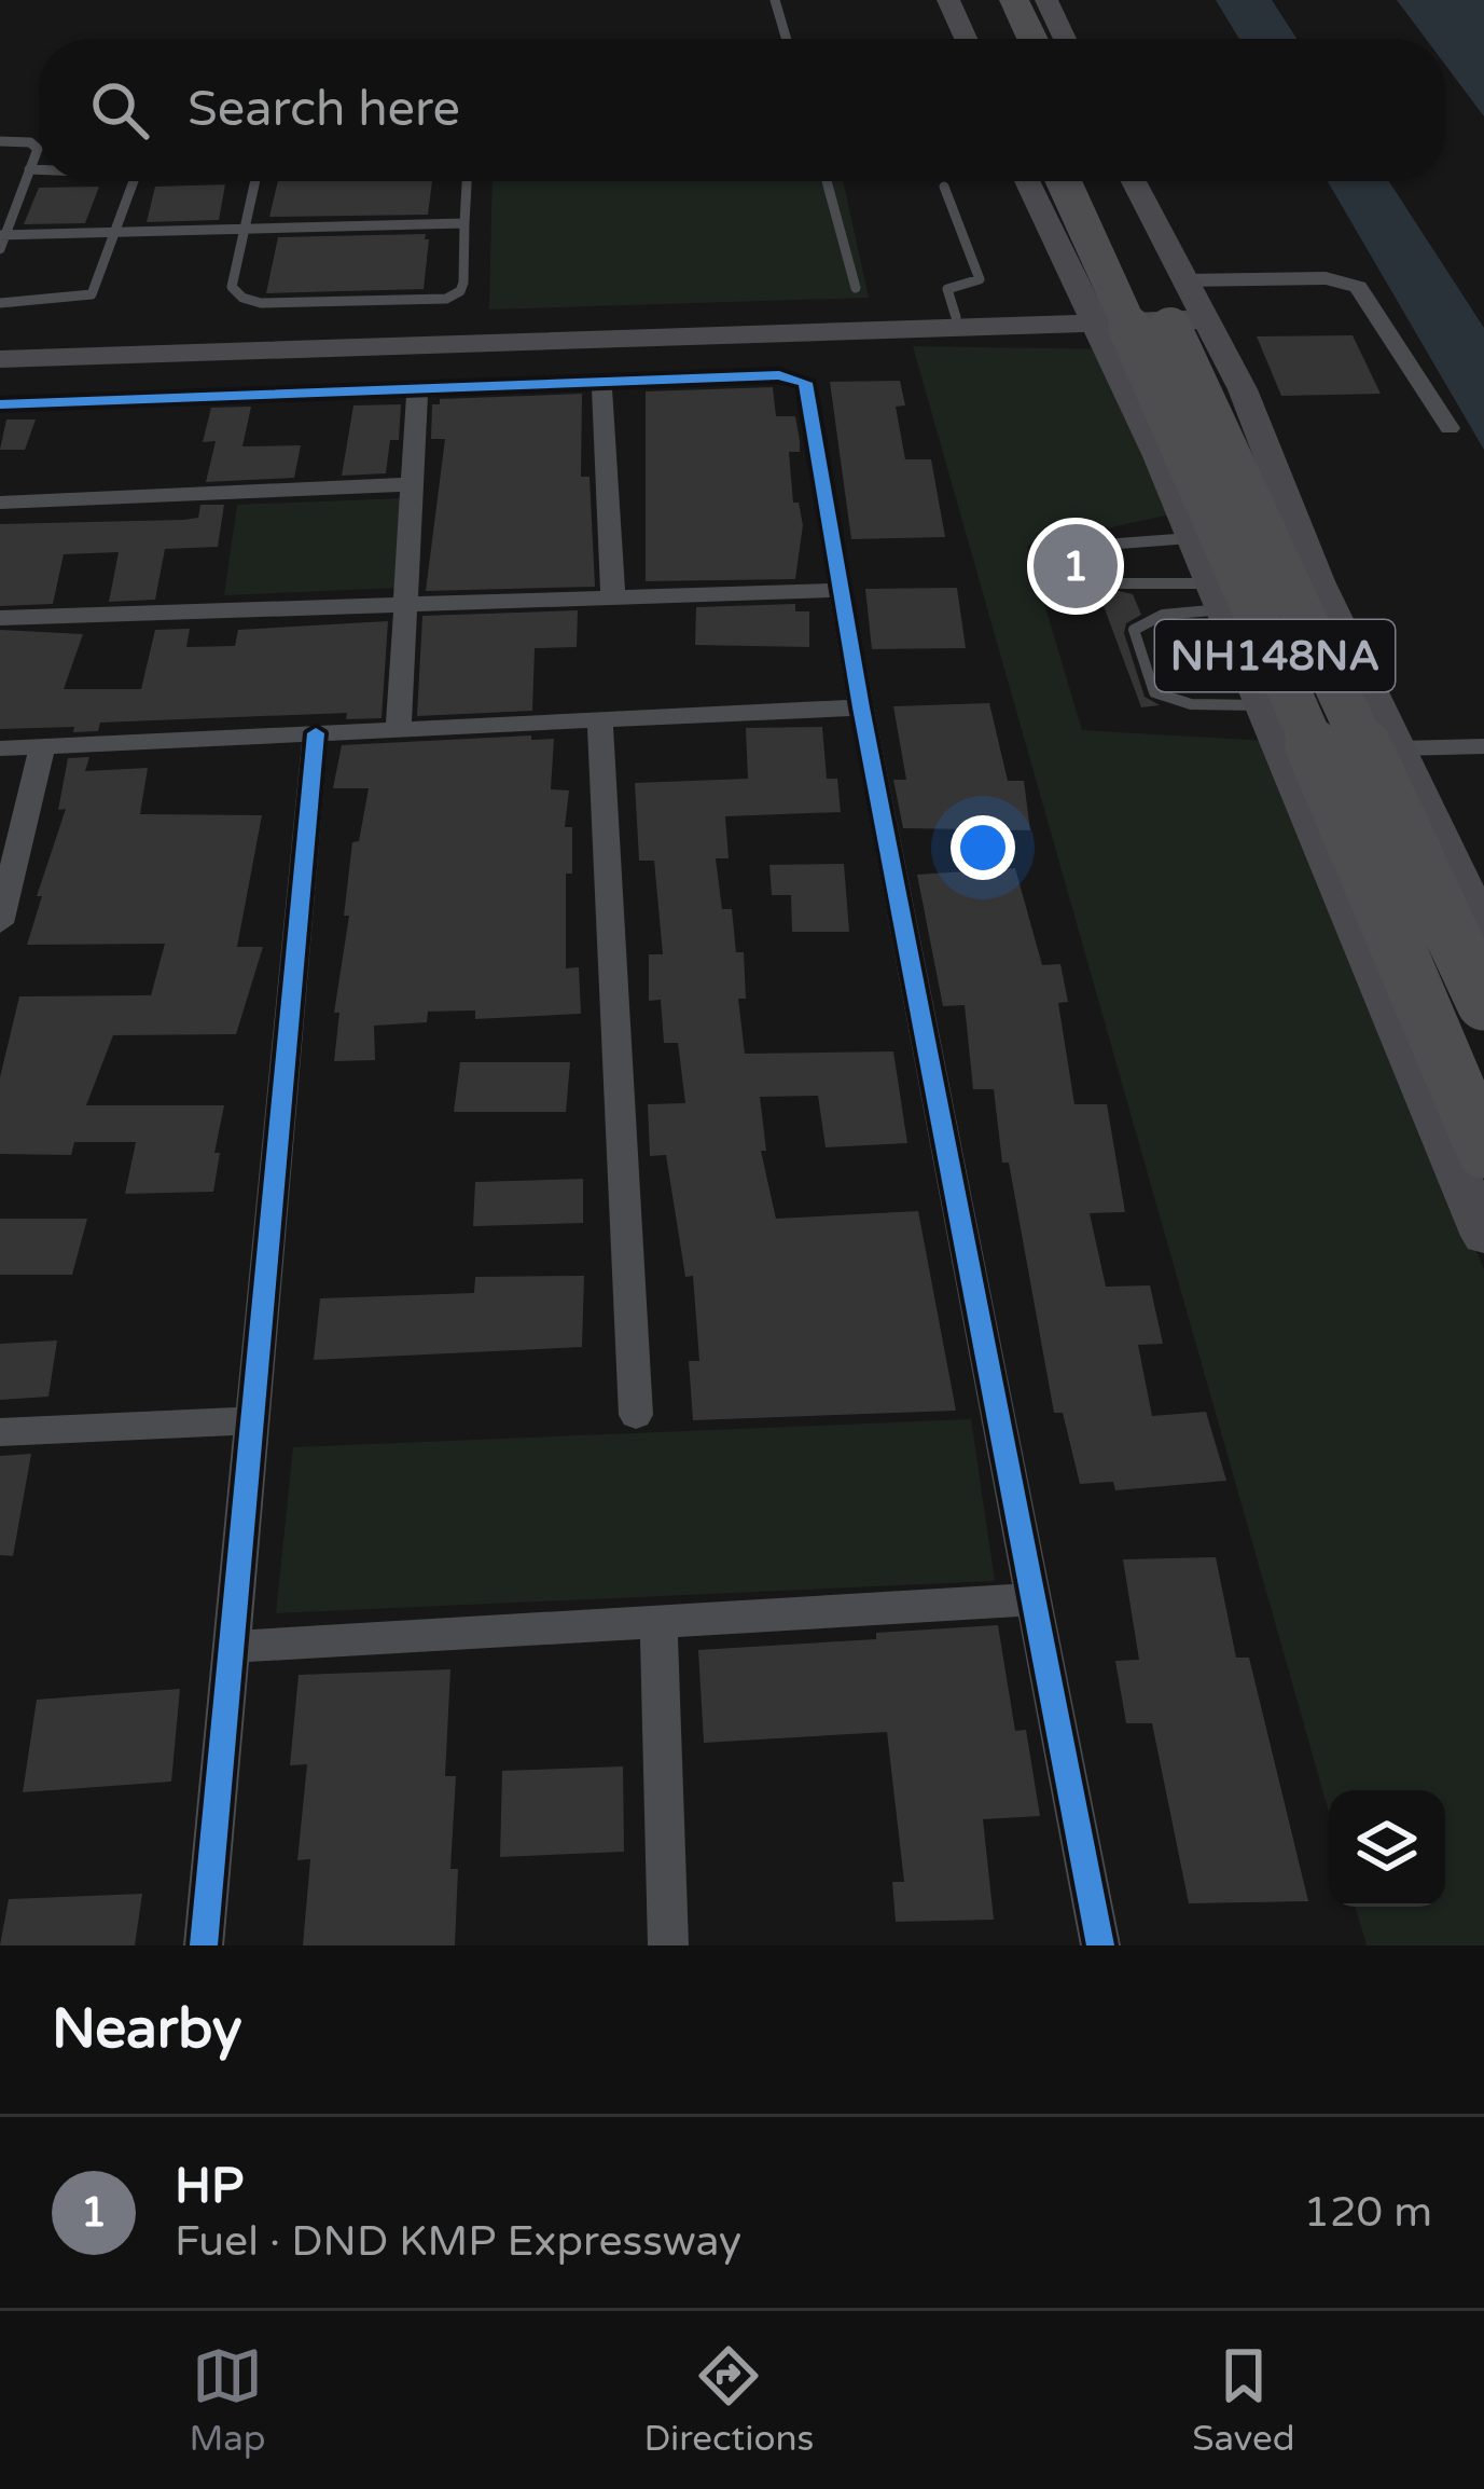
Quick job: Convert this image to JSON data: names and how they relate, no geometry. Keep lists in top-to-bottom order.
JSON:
{
  "streets": {
    "highway": ["NH148NA"]
  },
  "page": {
    "search": "Search here",
    "pins": "1",
    "heading": "Nearby",
    "list": [
      {
        "mark": "1",
        "name": "HP",
        "note": "Fuel · DND KMP Expressway",
        "value": "120 m"
      }
    ],
    "nav": ["Map", "Directions", "Saved"]
  }
}
